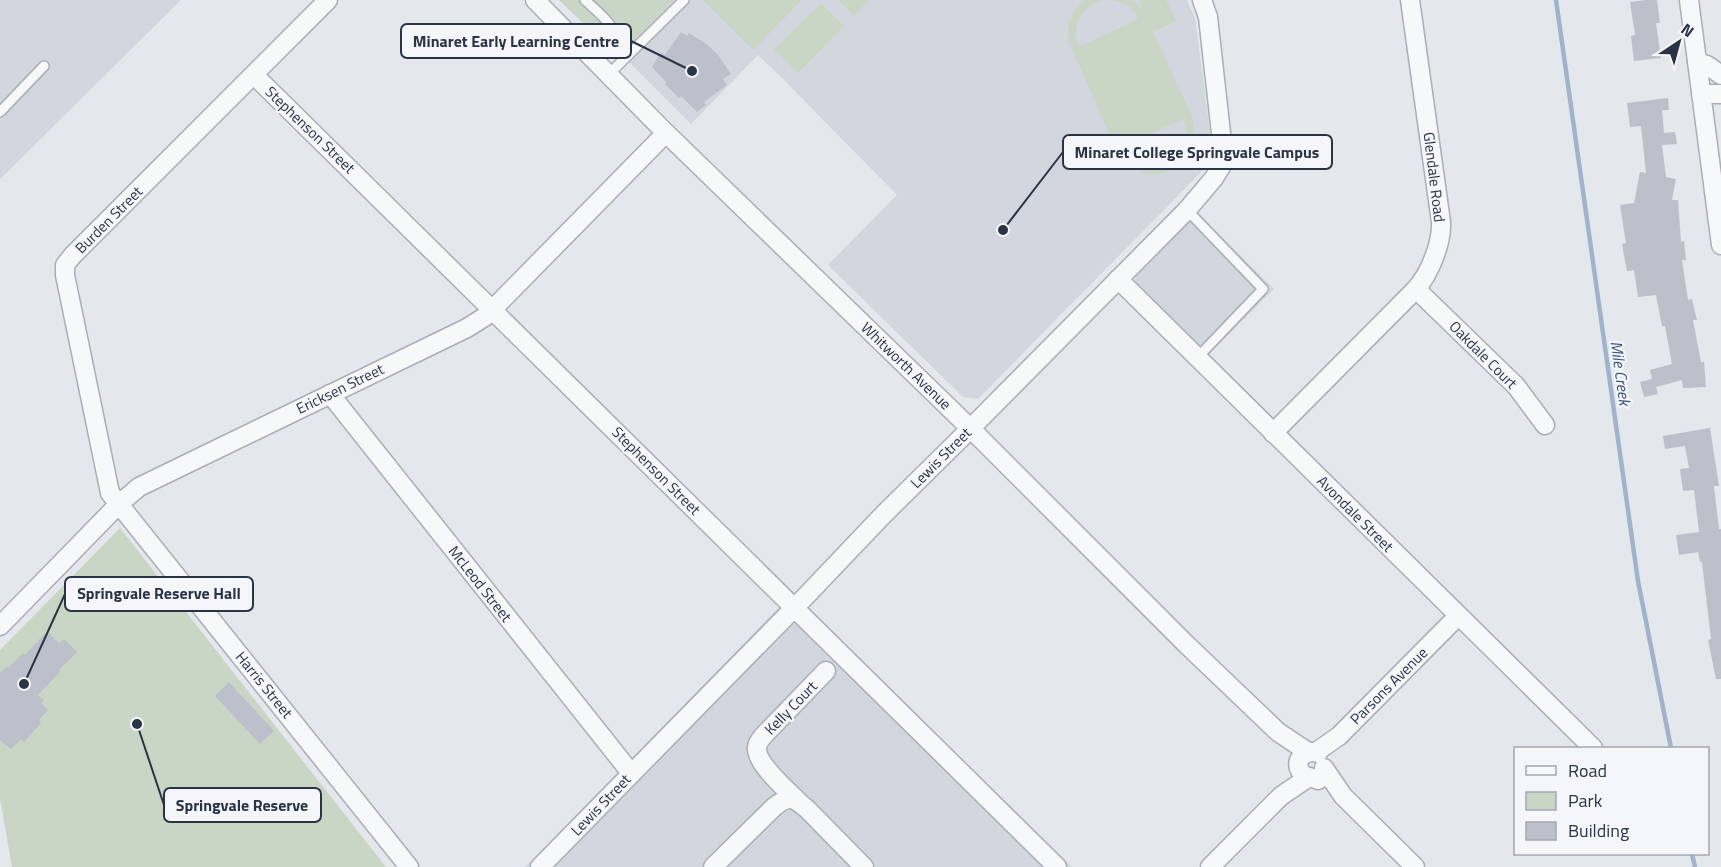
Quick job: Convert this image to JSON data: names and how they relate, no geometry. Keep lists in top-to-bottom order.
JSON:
{
  "streets": {
    "street": [
      "Stephenson Street",
      "Glendale Road",
      "Burden Street",
      "Oakdale Court",
      "Whitworth Avenue",
      "Ericksen Street",
      "Lewis Street",
      "Avondale Street",
      "McLeod Street",
      "Harris Street",
      "Parsons Avenue",
      "Kelly Court"
    ]
  },
  "crossings": [
    ["Stephenson Street", "Burden Street"],
    ["Stephenson Street", "Ericksen Street"],
    ["Stephenson Street", "Lewis Street"],
    ["Glendale Road", "Oakdale Court"],
    ["Glendale Road", "Avondale Street"],
    ["Burden Street", "Ericksen Street"],
    ["Burden Street", "Harris Street"],
    ["Whitworth Avenue", "Ericksen Street"],
    ["Whitworth Avenue", "Lewis Street"],
    ["Whitworth Avenue", "Parsons Avenue"],
    ["Ericksen Street", "McLeod Street"],
    ["Ericksen Street", "Harris Street"],
    ["Lewis Street", "Avondale Street"],
    ["Lewis Street", "McLeod Street"],
    ["Avondale Street", "Parsons Avenue"]
  ],
  "water": ["Mile Creek"],
  "places": [
    "Minaret Early Learning Centre",
    "Minaret College Springvale Campus",
    "Springvale Reserve Hall",
    "Springvale Reserve"
  ],
  "legend": ["Road", "Park", "Building"],
  "north": "top right"
}
